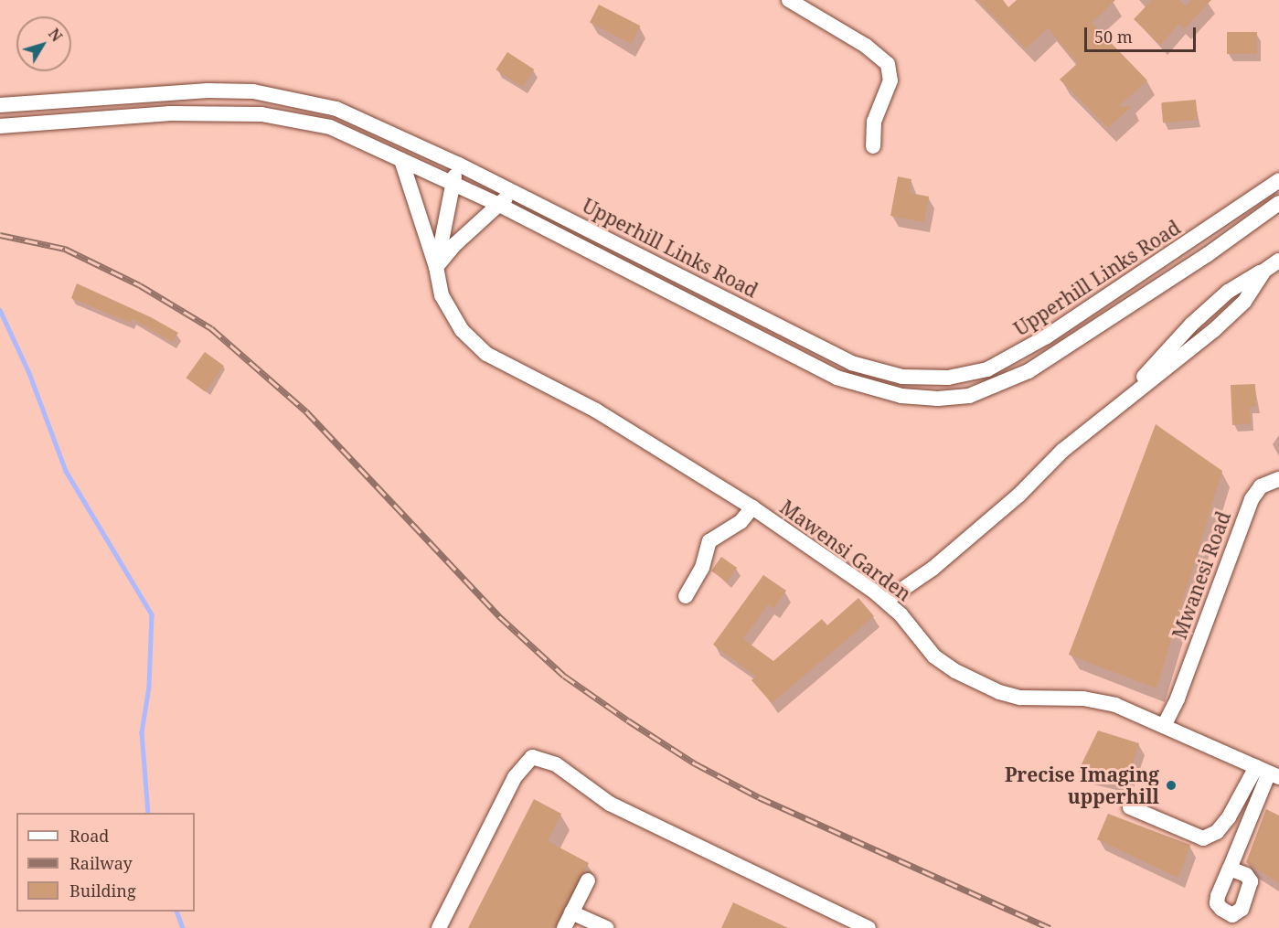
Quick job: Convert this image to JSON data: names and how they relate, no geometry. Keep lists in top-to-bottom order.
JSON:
{
  "streets": {
    "street": ["Upperhill Links Road", "Mawensi Garden", "Mwanesi Road"]
  },
  "crossings": [
    ["Mawensi Garden", "Mwanesi Road"]
  ],
  "places": ["Precise Imaging upperhill"],
  "legend": ["Road", "Railway", "Building"],
  "scale_bar": "50 m",
  "north": "top right"
}
